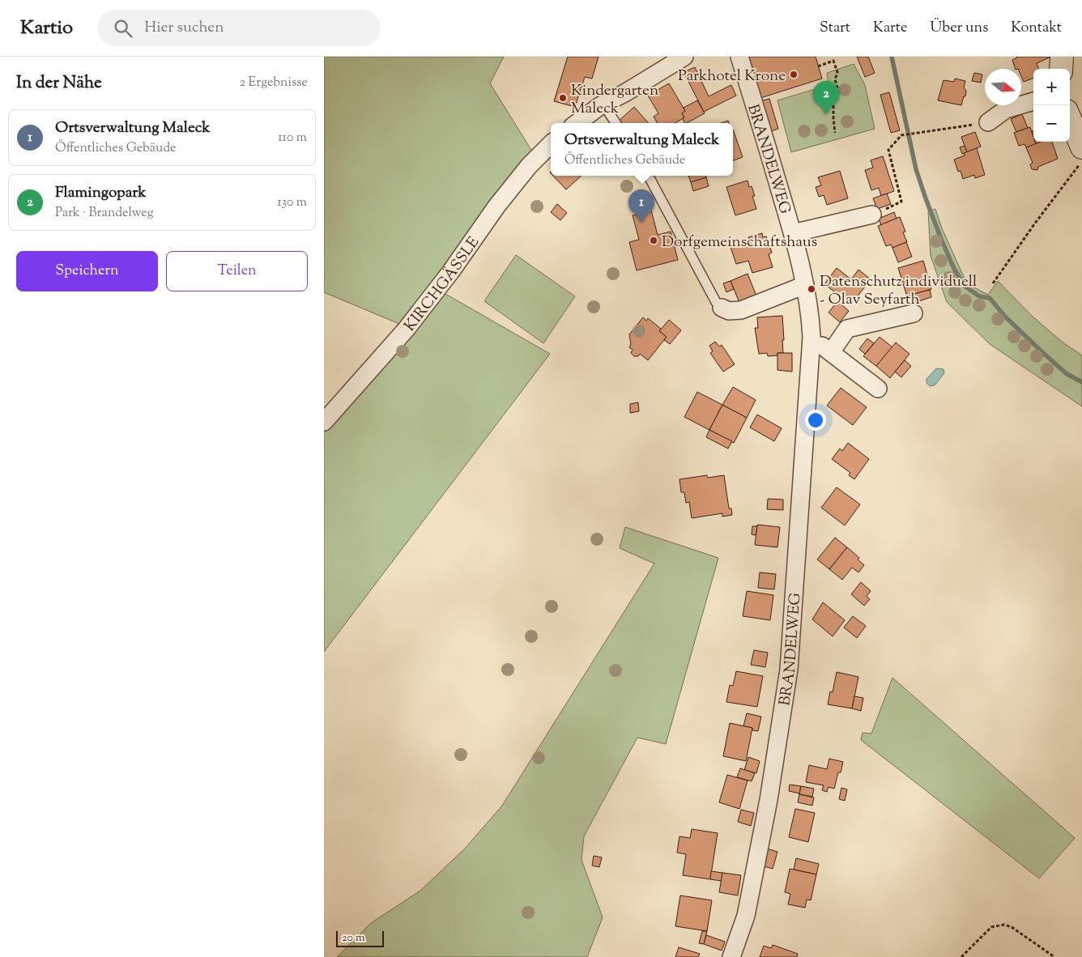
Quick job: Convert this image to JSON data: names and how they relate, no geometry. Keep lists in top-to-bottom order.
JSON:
{
  "streets": {
    "street": ["BRANDELWEG", "KIRCHGÄSSLE"]
  },
  "places": [
    "Parkhotel Krone",
    "Kindergarten Maleck",
    "Dorfgemeinschaftshaus",
    "Datenschutz individuell - Olav Seyfarth"
  ],
  "scale_bar": "20 m",
  "north": "right",
  "page": {
    "header": "Kartio",
    "search": "Hier suchen",
    "nav": [
      "Start",
      "Karte",
      "Über uns",
      "Kontakt"
    ],
    "heading": ["In der Nähe", "2 Ergebnisse"],
    "map_buttons": ["+", "−"],
    "pins": ["2", "1"],
    "list": [
      {
        "mark": "1",
        "name": "Ortsverwaltung Maleck",
        "note": "Öffentliches Gebäude",
        "value": "110 m"
      },
      {
        "mark": "2",
        "name": "Flamingopark",
        "note": "Park · Brandelweg",
        "value": "130 m"
      }
    ],
    "popup": ["Ortsverwaltung Maleck", "Öffentliches Gebäude"],
    "buttons": ["Speichern", "Teilen"],
    "scale": "20 m"
  }
}
